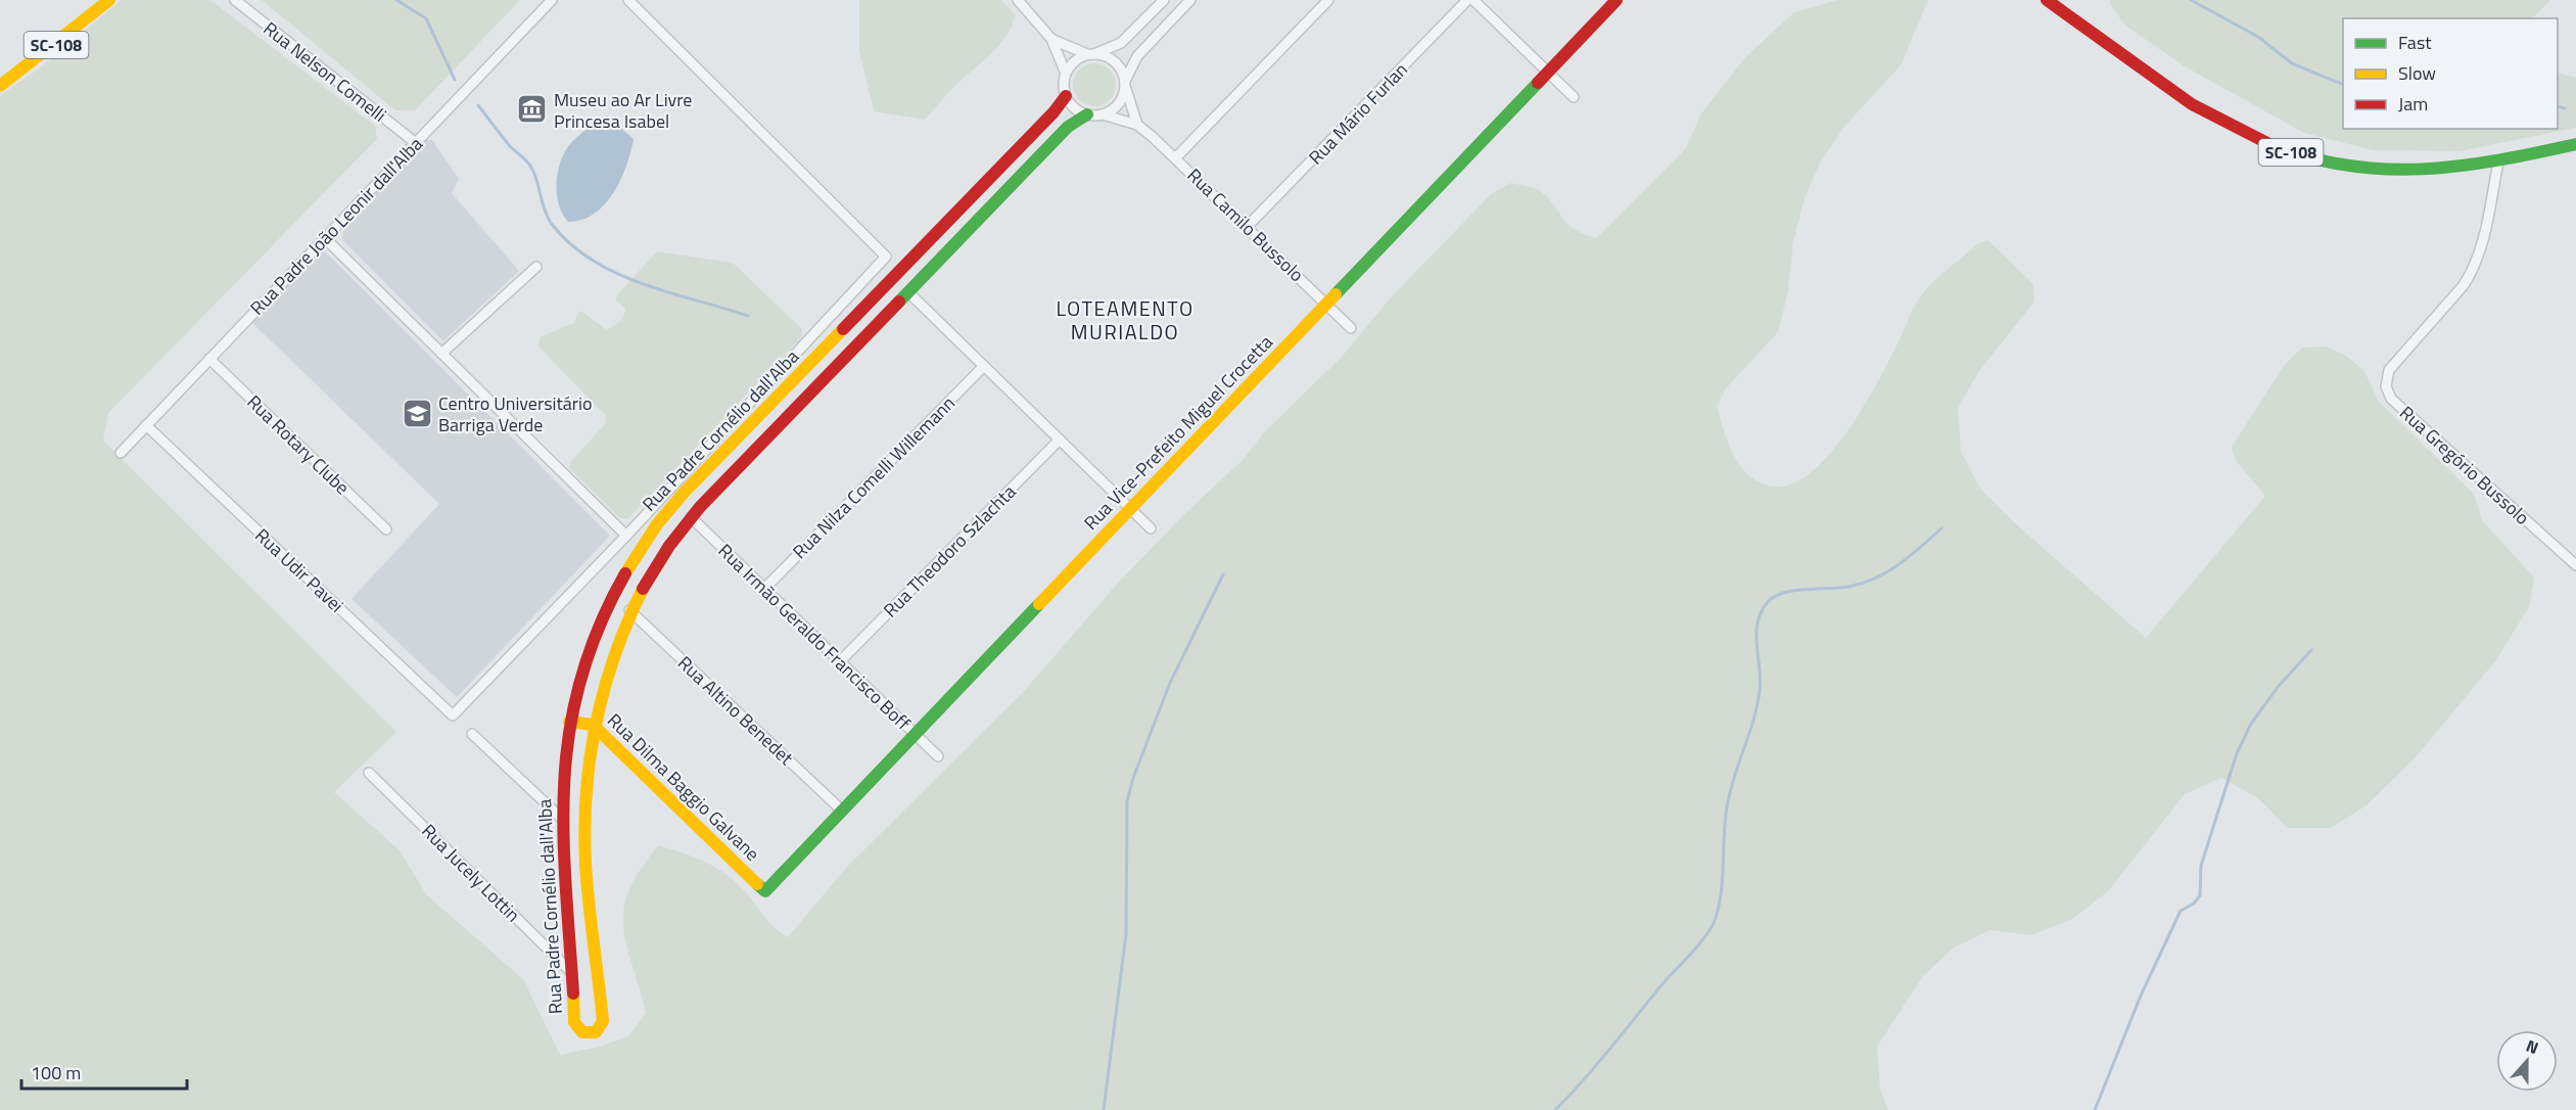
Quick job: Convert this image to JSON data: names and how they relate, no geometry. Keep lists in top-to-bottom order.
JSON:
{
  "streets": {
    "street": [
      "SC-108",
      "Rua Nelson Comelli",
      "Rua Mário Furlan",
      "Rua Camilo Bussolo",
      "Rua Padre João Leonir dall'Alba",
      "Rua Padre Cornélio dall'Alba",
      "Rua Vice-Prefeito Miguel Crocetta",
      "Rua Rotary Clube",
      "Rua Gregório Bussolo",
      "Rua Nilza Comelli Willemann",
      "Rua Theodoro Szlachta",
      "Rua Udir Pavei",
      "Rua Irmão Geraldo Francisco Boff",
      "Rua Altino Benedet",
      "Rua Dilma Baggio Galvane",
      "Rua Jucely Lottin"
    ]
  },
  "crossings": [
    ["SC-108", "Rua Gregório Bussolo"],
    ["Rua Nelson Comelli", "Rua Padre João Leonir dall'Alba"],
    ["Rua Mário Furlan", "Rua Camilo Bussolo"],
    ["Rua Camilo Bussolo", "Rua Padre Cornélio dall'Alba"],
    ["Rua Camilo Bussolo", "Rua Vice-Prefeito Miguel Crocetta"],
    ["Rua Padre João Leonir dall'Alba", "Rua Rotary Clube"],
    ["Rua Padre João Leonir dall'Alba", "Rua Udir Pavei"],
    ["Rua Padre Cornélio dall'Alba", "Rua Irmão Geraldo Francisco Boff"],
    ["Rua Padre Cornélio dall'Alba", "Rua Altino Benedet"],
    ["Rua Padre Cornélio dall'Alba", "Rua Dilma Baggio Galvane"],
    ["Rua Padre Cornélio dall'Alba", "Rua Jucely Lottin"],
    ["Rua Vice-Prefeito Miguel Crocetta", "Rua Irmão Geraldo Francisco Boff"],
    ["Rua Vice-Prefeito Miguel Crocetta", "Rua Altino Benedet"],
    ["Rua Vice-Prefeito Miguel Crocetta", "Rua Dilma Baggio Galvane"],
    ["Rua Nilza Comelli Willemann", "Rua Irmão Geraldo Francisco Boff"],
    ["Rua Theodoro Szlachta", "Rua Irmão Geraldo Francisco Boff"]
  ],
  "districts": ["LOTEAMENTO MURIALDO"],
  "places": {
    "museum": ["Museu ao Ar Livre Princesa Isabel"],
    "school or university": ["Centro Universitário Barriga Verde"]
  },
  "legend": ["Fast", "Slow", "Jam"],
  "scale_bar": "100 m",
  "north": "top"
}
